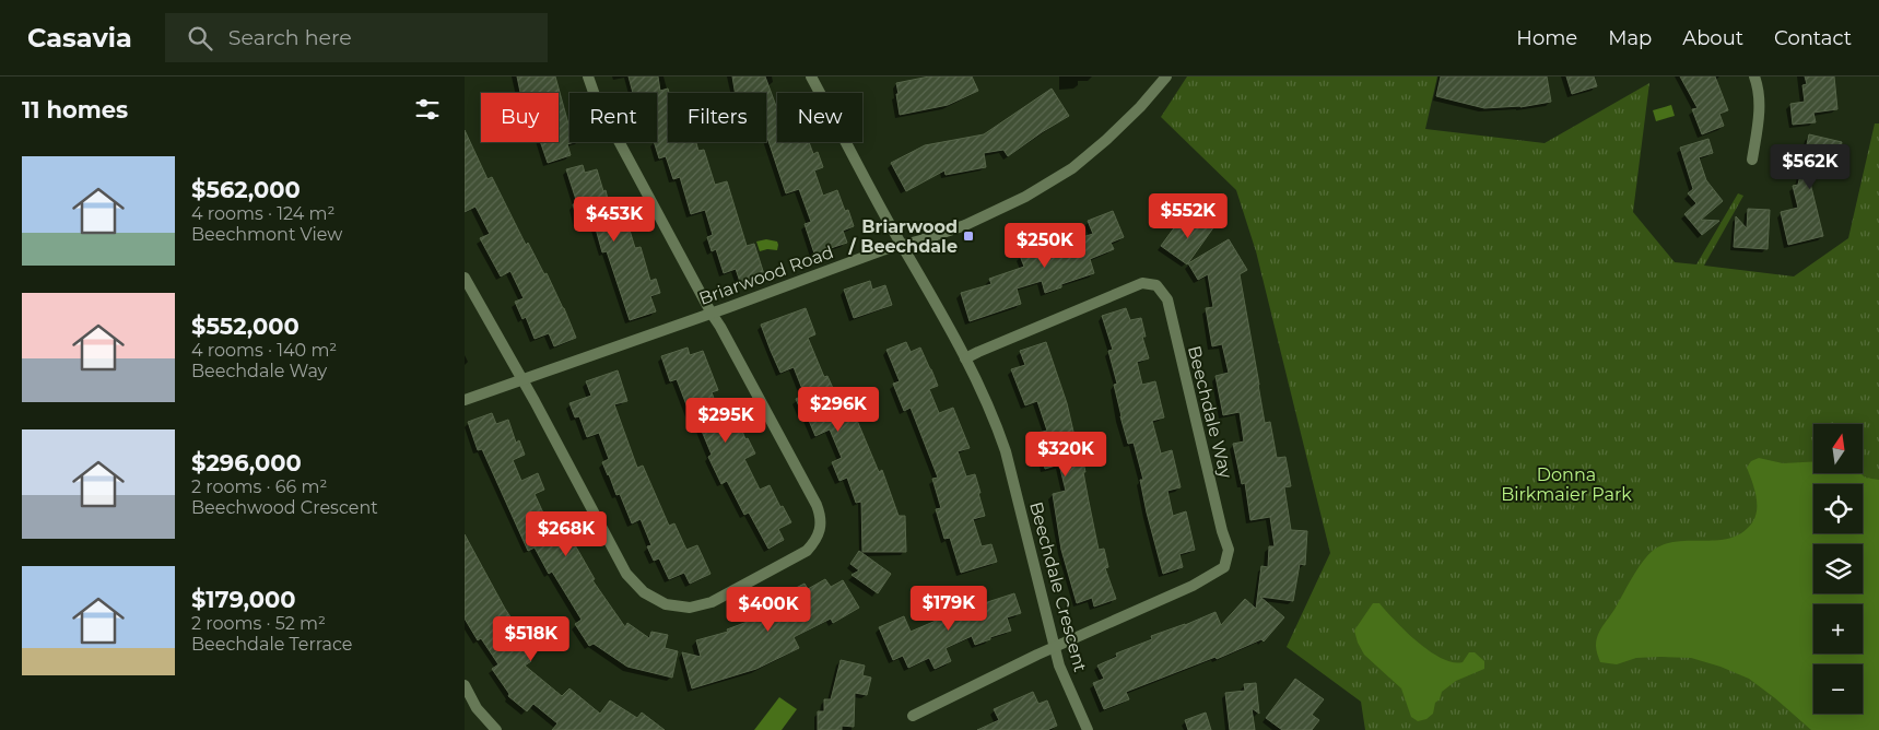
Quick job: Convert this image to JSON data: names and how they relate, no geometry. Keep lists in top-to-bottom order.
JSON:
{
  "streets": {
    "street": ["Briarwood Road", "Beechdale Way", "Beechdale Crescent"]
  },
  "crossings": [
    ["Briarwood Road", "Beechdale Crescent"],
    ["Beechdale Way", "Beechdale Crescent"]
  ],
  "parks": ["Donna Birkmaier Park"],
  "places": {
    "transit": ["Briarwood / Beechdale"]
  },
  "north": "top",
  "page": {
    "header": "Casavia",
    "search": "Search here",
    "nav": [
      "Home",
      "Map",
      "About",
      "Contact"
    ],
    "heading": "11 homes",
    "chip": [
      "Buy",
      "Rent",
      "Filters",
      "New"
    ],
    "list": [
      {
        "name": "$562,000",
        "note": "4 rooms · 124 m² · Beechmont View"
      },
      {
        "name": "$552,000",
        "note": "4 rooms · 140 m² · Beechdale Way"
      },
      {
        "name": "$296,000",
        "note": "2 rooms · 66 m² · Beechwood Crescent"
      },
      {
        "name": "$179,000",
        "note": "2 rooms · 52 m² · Beechdale Terrace"
      }
    ],
    "price": [
      "$562K",
      "$552K",
      "$453K",
      "$250K",
      "$296K",
      "$295K",
      "$320K",
      "$268K",
      "$179K",
      "$400K",
      "$518K"
    ],
    "map_buttons": ["+", "−"]
  }
}
